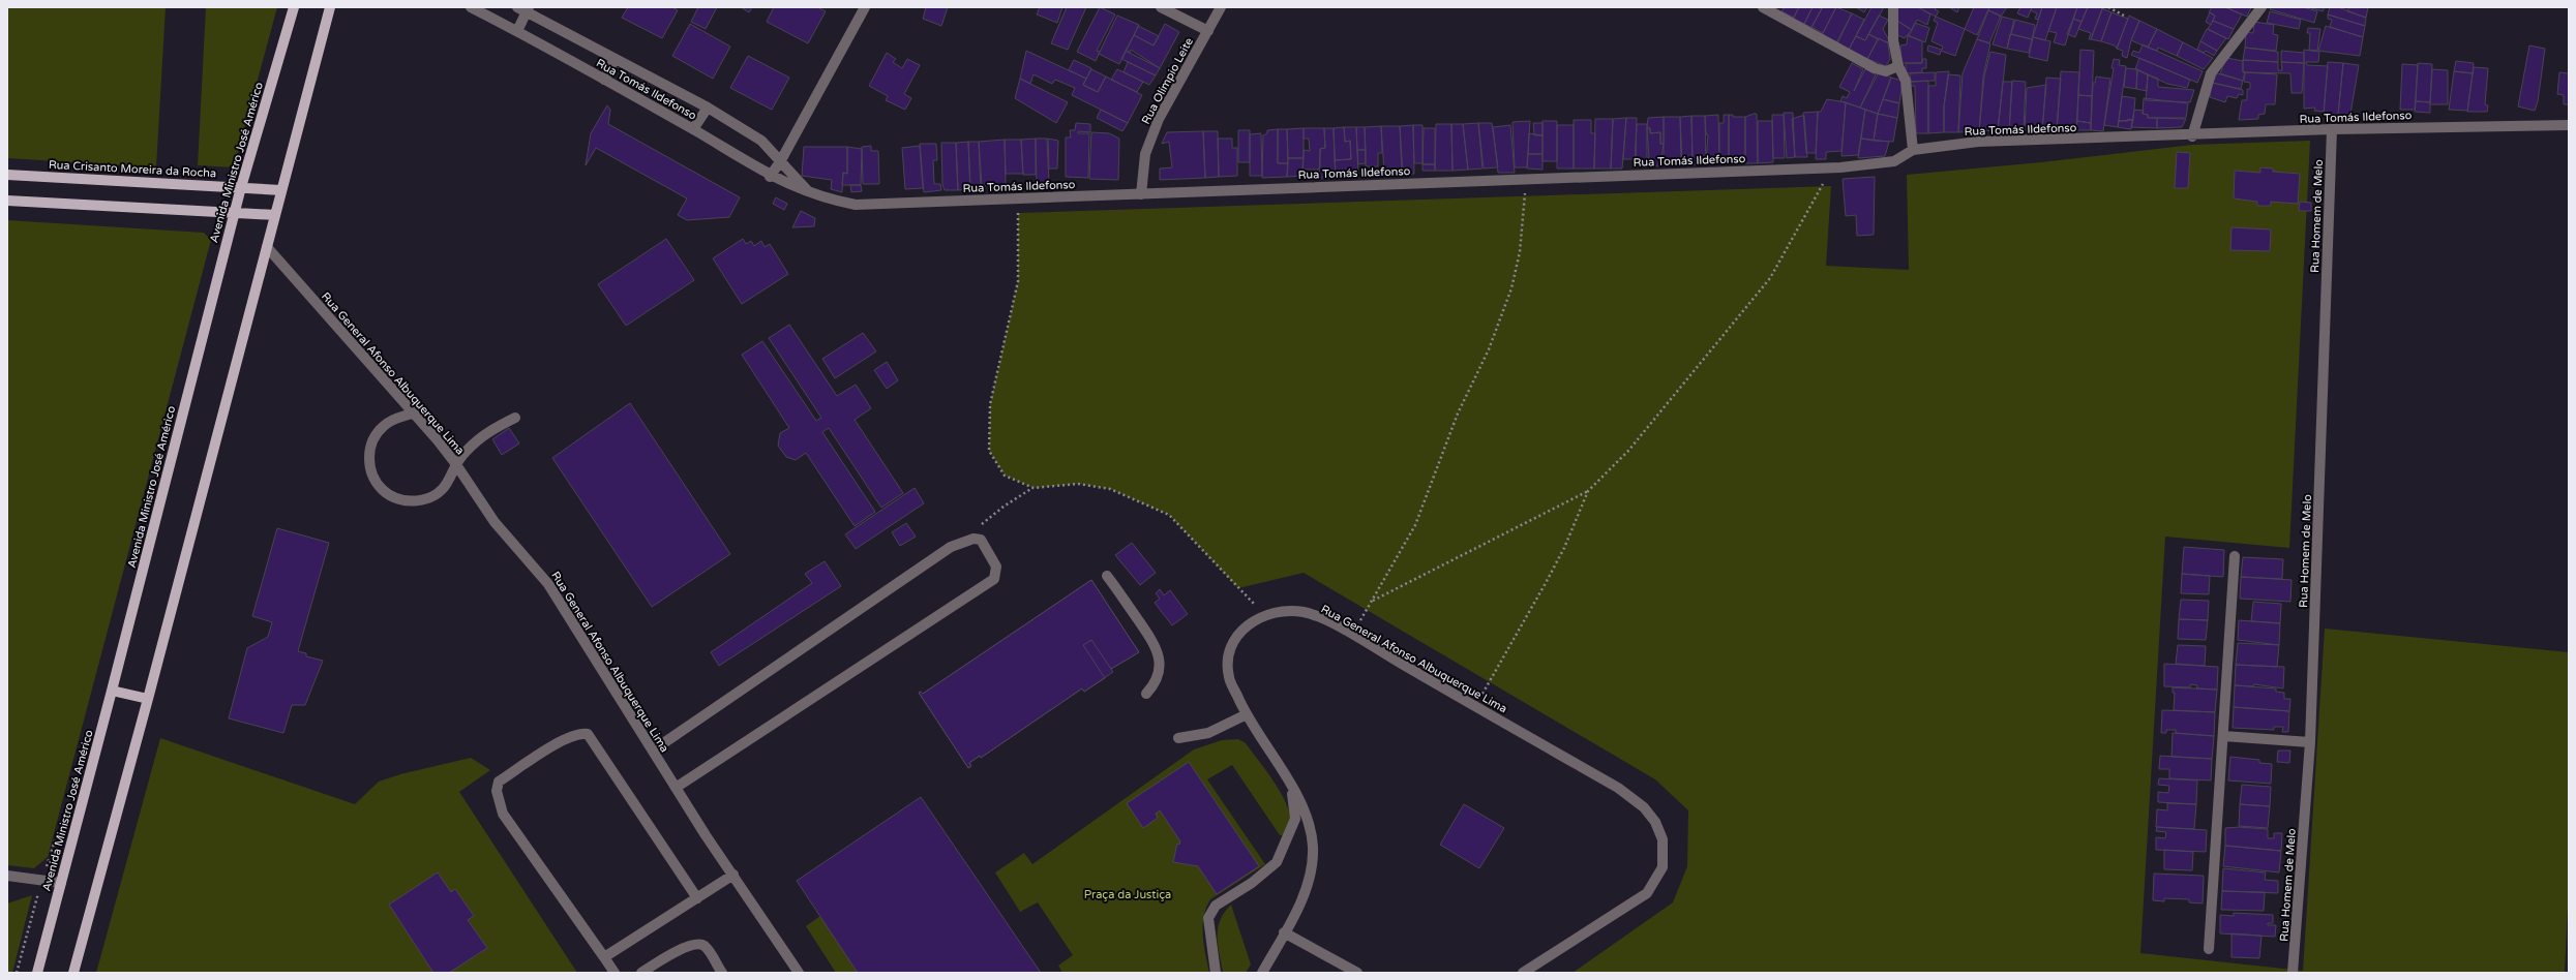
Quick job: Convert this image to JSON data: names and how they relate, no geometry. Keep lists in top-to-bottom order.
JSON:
{
  "streets": {
    "main road": ["Avenida Ministro José Américo", "Rua Crisanto Moreira da Rocha"],
    "street": [
      "Rua Olímpio Leite",
      "Rua Tomás Ildefonso",
      "Rua Homem de Melo",
      "Rua General Afonso Albuquerque Lima"
    ]
  },
  "crossings": [
    ["Rua Olímpio Leite", "Rua Tomás Ildefonso"],
    ["Rua Tomás Ildefonso", "Rua Homem de Melo"],
    ["Avenida Ministro José Américo", "Rua Crisanto Moreira da Rocha"]
  ],
  "parks": ["Praça da Justiça"]
}
